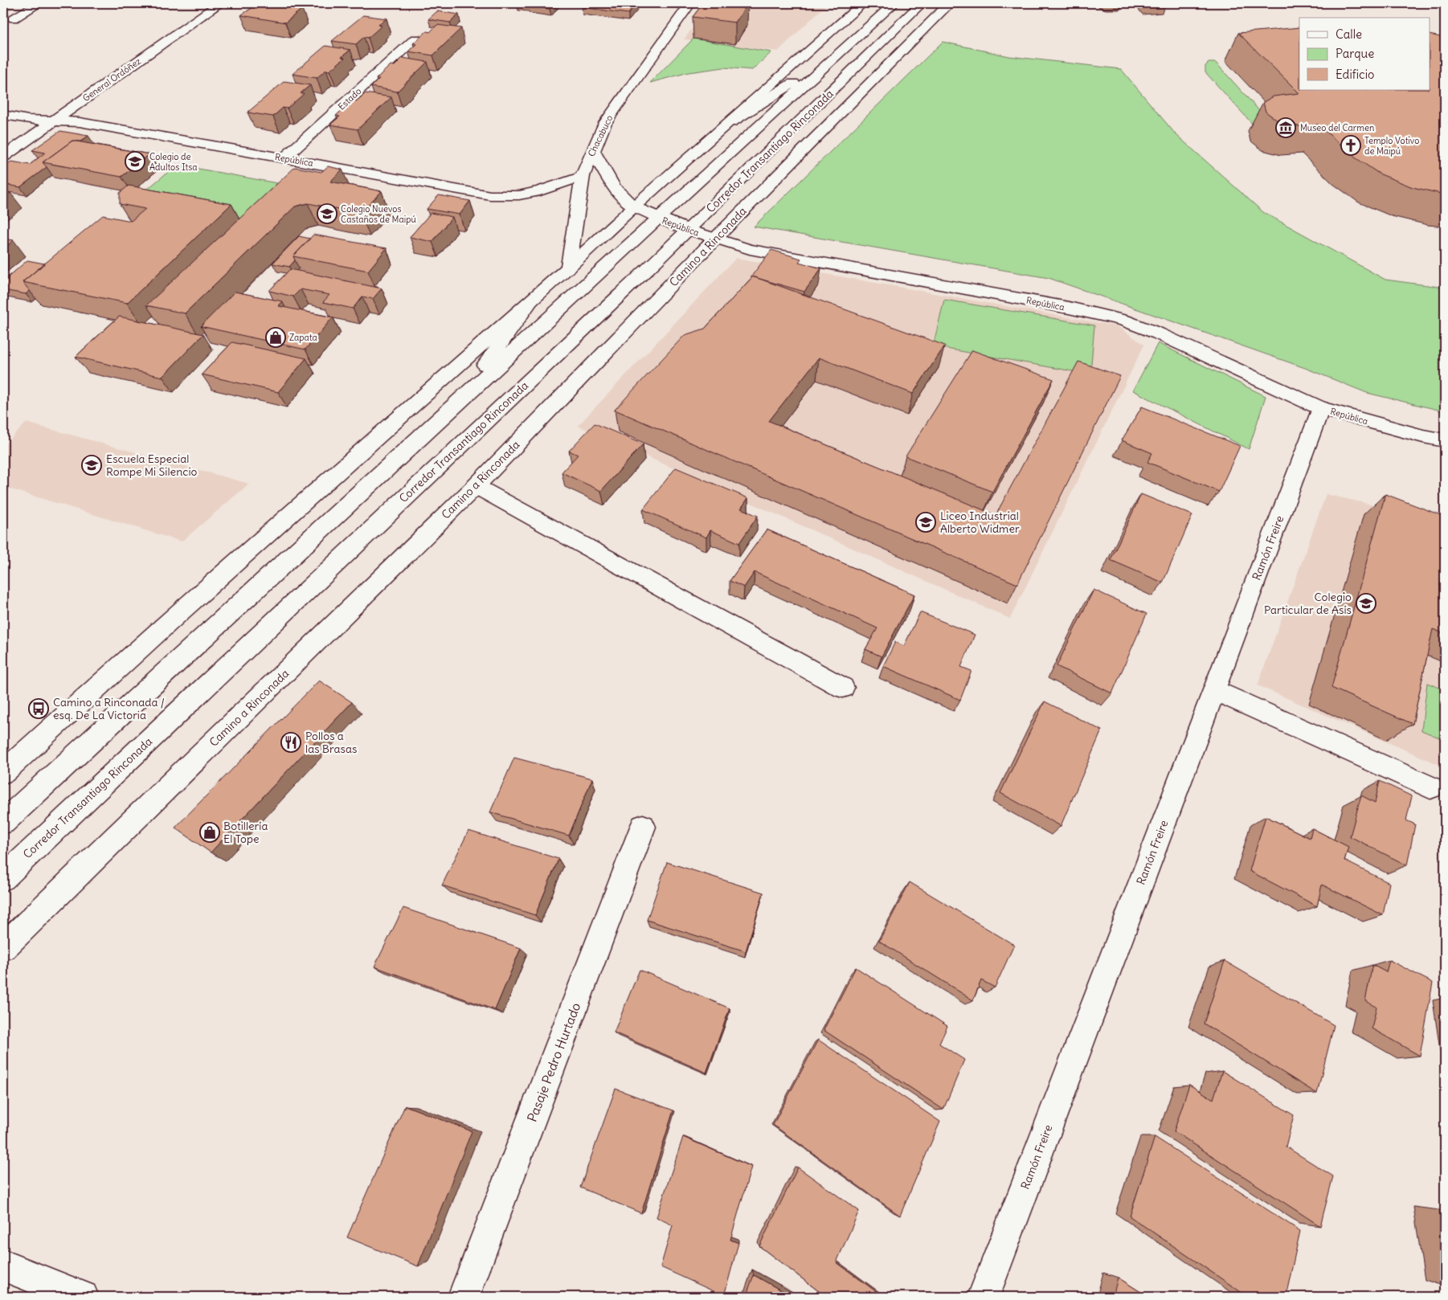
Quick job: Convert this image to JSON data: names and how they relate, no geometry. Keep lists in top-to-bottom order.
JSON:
{
  "streets": {
    "street": [
      "General Ordóñez",
      "Estado",
      "Chacabuco",
      "Corredor Transantiago Rinconada",
      "República",
      "Camino a Rinconada",
      "Ramón Freire",
      "Pasaje Pedro Hurtado"
    ]
  },
  "crossings": [
    ["General Ordóñez", "República"],
    ["Estado", "República"],
    ["Chacabuco", "República"],
    ["Corredor Transantiago Rinconada", "República"],
    ["República", "Camino a Rinconada"],
    ["República", "Ramón Freire"]
  ],
  "places": {
    "museum": ["Museo del Carmen"],
    "church": ["Templo Votivo de Maipú"],
    "school or university": [
      "Colegio de Adultos Itsa",
      "Colegio Nuevos Castaños de Maipú",
      "Escuela Especial Rompe Mi Silencio",
      "Liceo Industrial Alberto Widmer",
      "Colegio Particular de Asís"
    ],
    "shop": ["Zapata", "Botillería El Tope"],
    "bus stop": ["Camino a Rinconada / esq. De La Victoria"],
    "restaurant": ["Pollos a las Brasas"]
  },
  "legend": ["Calle", "Parque", "Edificio"]
}
